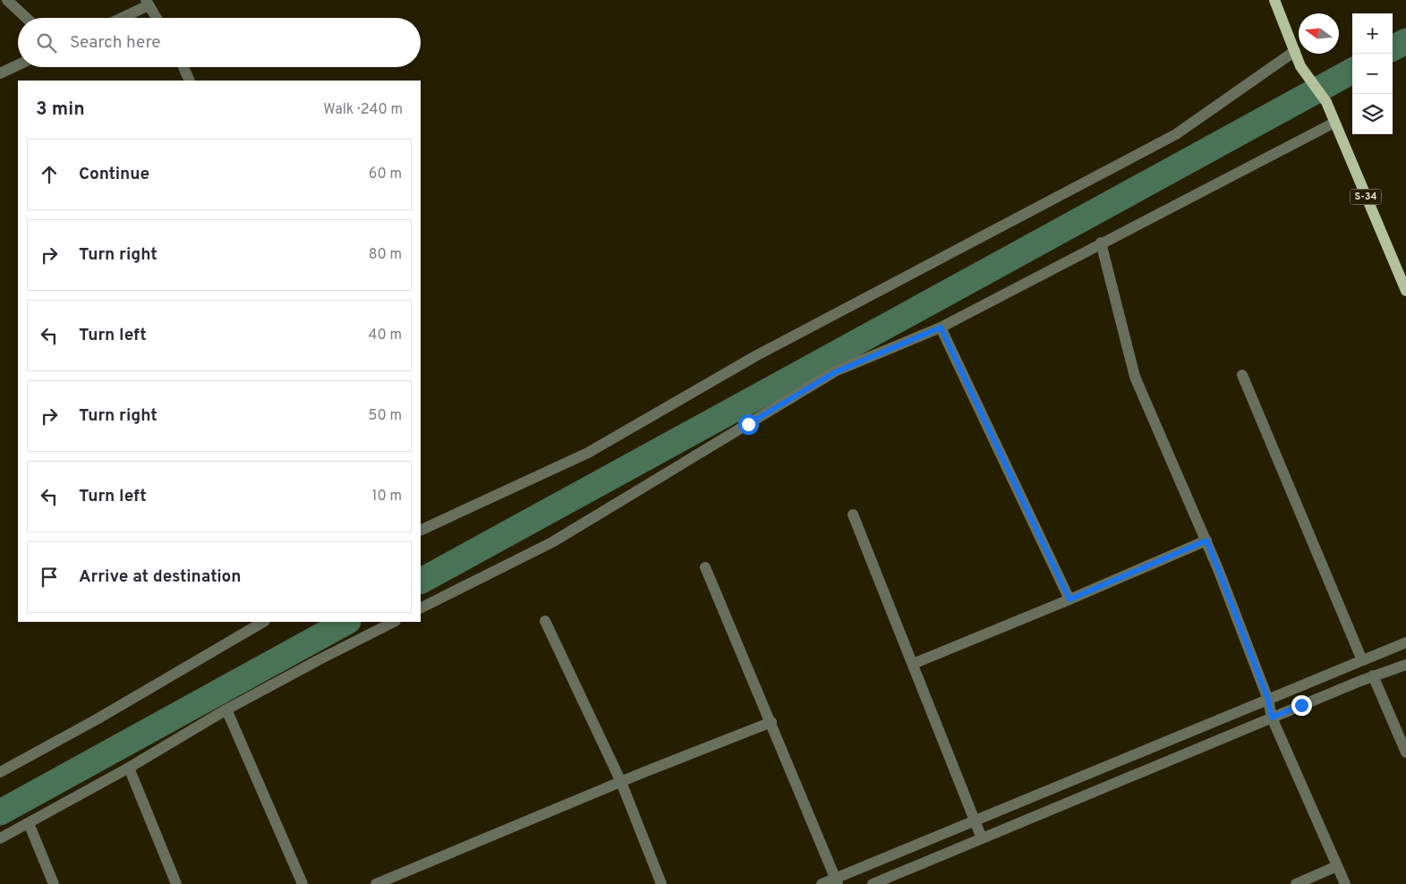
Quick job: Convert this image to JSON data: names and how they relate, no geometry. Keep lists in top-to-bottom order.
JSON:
{
  "streets": {
    "main road": ["S-34"]
  },
  "north": "left",
  "page": {
    "map_buttons": ["+", "−"],
    "search": "Search here",
    "heading": ["3 min", "Walk · 240 m"],
    "list": [
      ["Continue", "60 m"],
      ["Turn right", "80 m"],
      ["Turn left", "40 m"],
      ["Turn right", "50 m"],
      ["Turn left", "10 m"],
      "Arrive at destination"
    ]
  }
}
